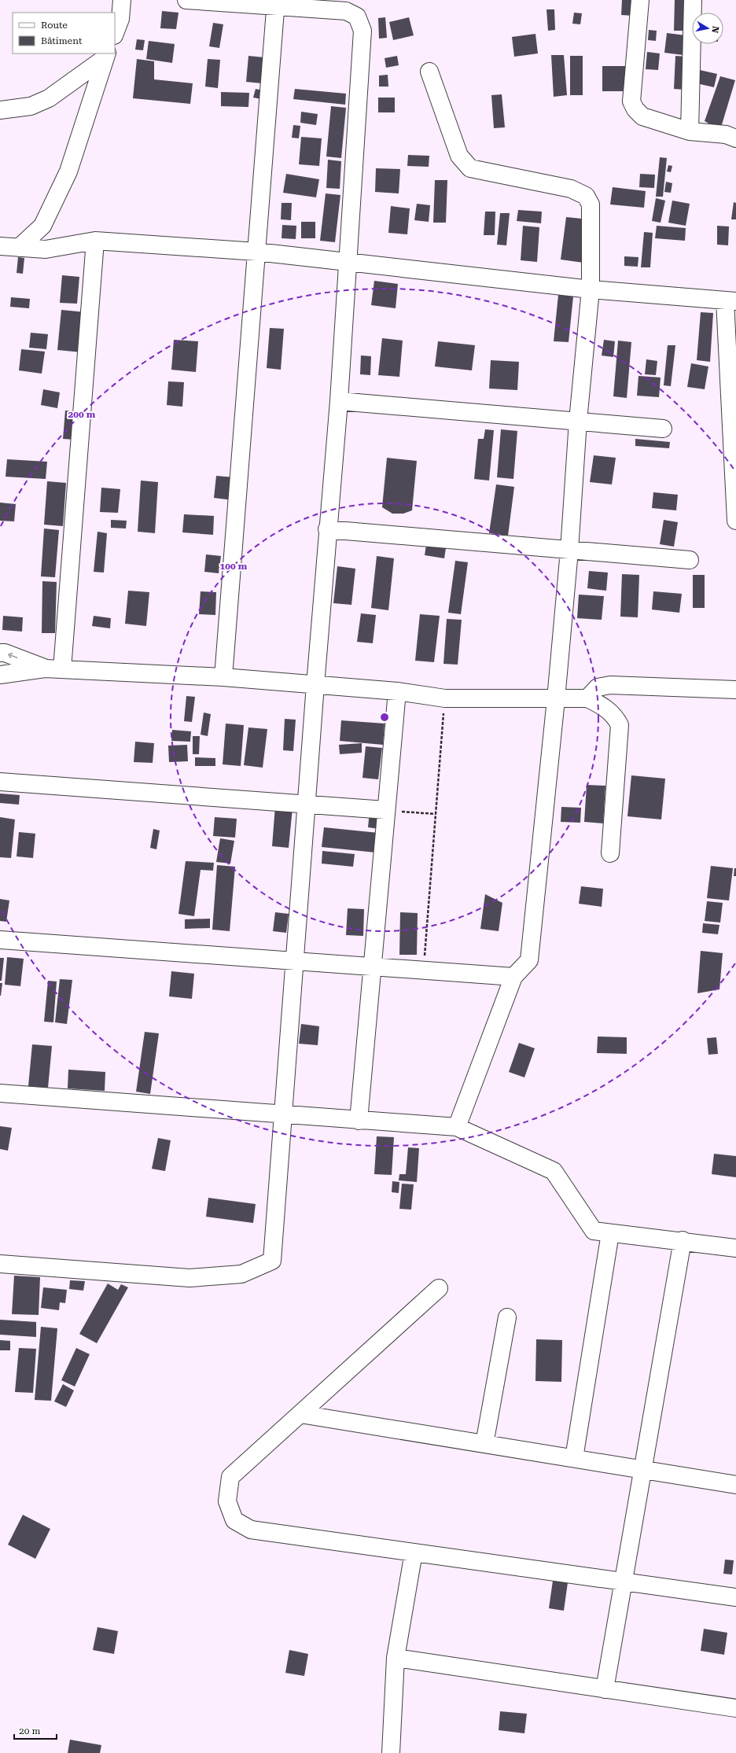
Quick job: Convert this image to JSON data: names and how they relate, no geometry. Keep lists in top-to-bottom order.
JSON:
{
  "legend": ["Route", "Bâtiment"],
  "scale_bar": "20 m",
  "north": "right",
  "rings": ["200 m", "100 m"]
}
